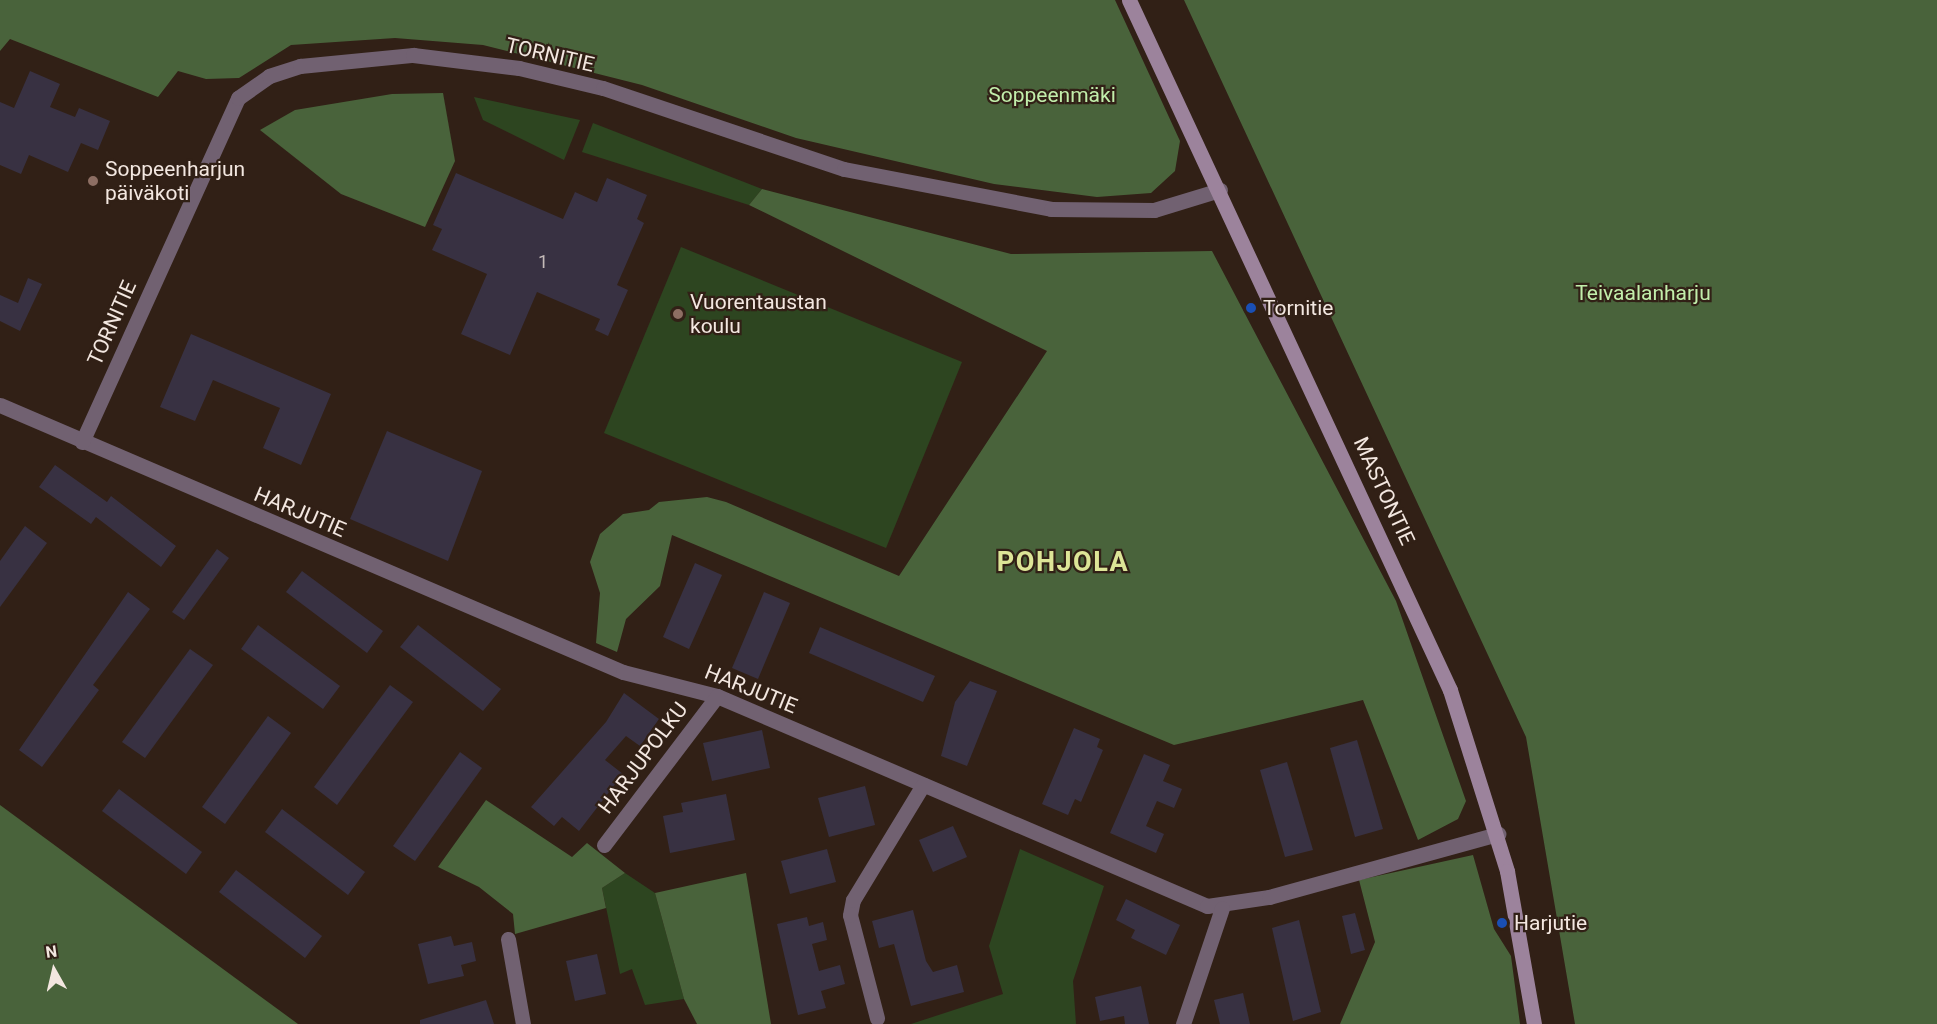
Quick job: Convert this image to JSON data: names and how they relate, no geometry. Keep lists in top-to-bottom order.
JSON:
{
  "streets": {
    "main road": ["MASTONTIE"],
    "street": ["TORNITIE", "HARJUTIE", "HARJUPOLKU"]
  },
  "crossings": [
    ["TORNITIE", "MASTONTIE"],
    ["TORNITIE", "HARJUTIE"],
    ["HARJUTIE", "HARJUPOLKU"]
  ],
  "districts": ["POHJOLA"],
  "parks": ["Soppeenmäki", "Teivaalanharju"],
  "places": [
    "Soppeenharjun päiväkoti",
    "Tornitie",
    "Vuorentaustan koulu",
    "Harjutie"
  ],
  "house_numbers": ["1"],
  "north": "top"
}
